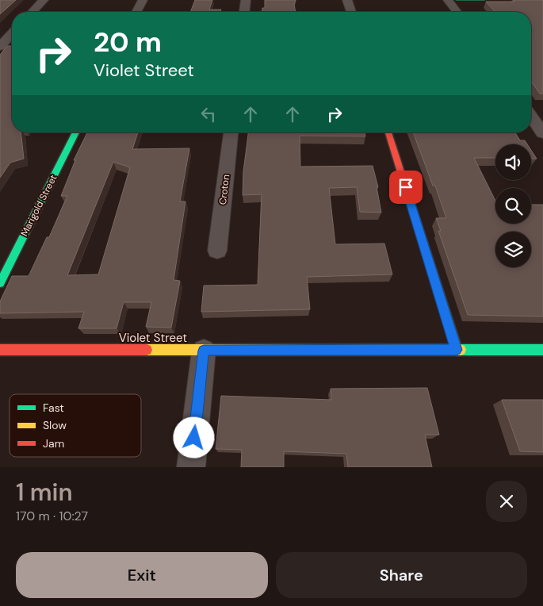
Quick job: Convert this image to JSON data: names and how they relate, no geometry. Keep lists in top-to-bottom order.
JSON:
{
  "streets": {
    "street": ["Croton", "Marigold Street", "Violet Street"]
  },
  "legend": ["Fast", "Slow", "Jam"],
  "page": {
    "turn": ["20 m", "Violet Street"],
    "heading": ["1 min", "170 m · 10:27"],
    "buttons": ["Exit", "Share"]
  }
}
